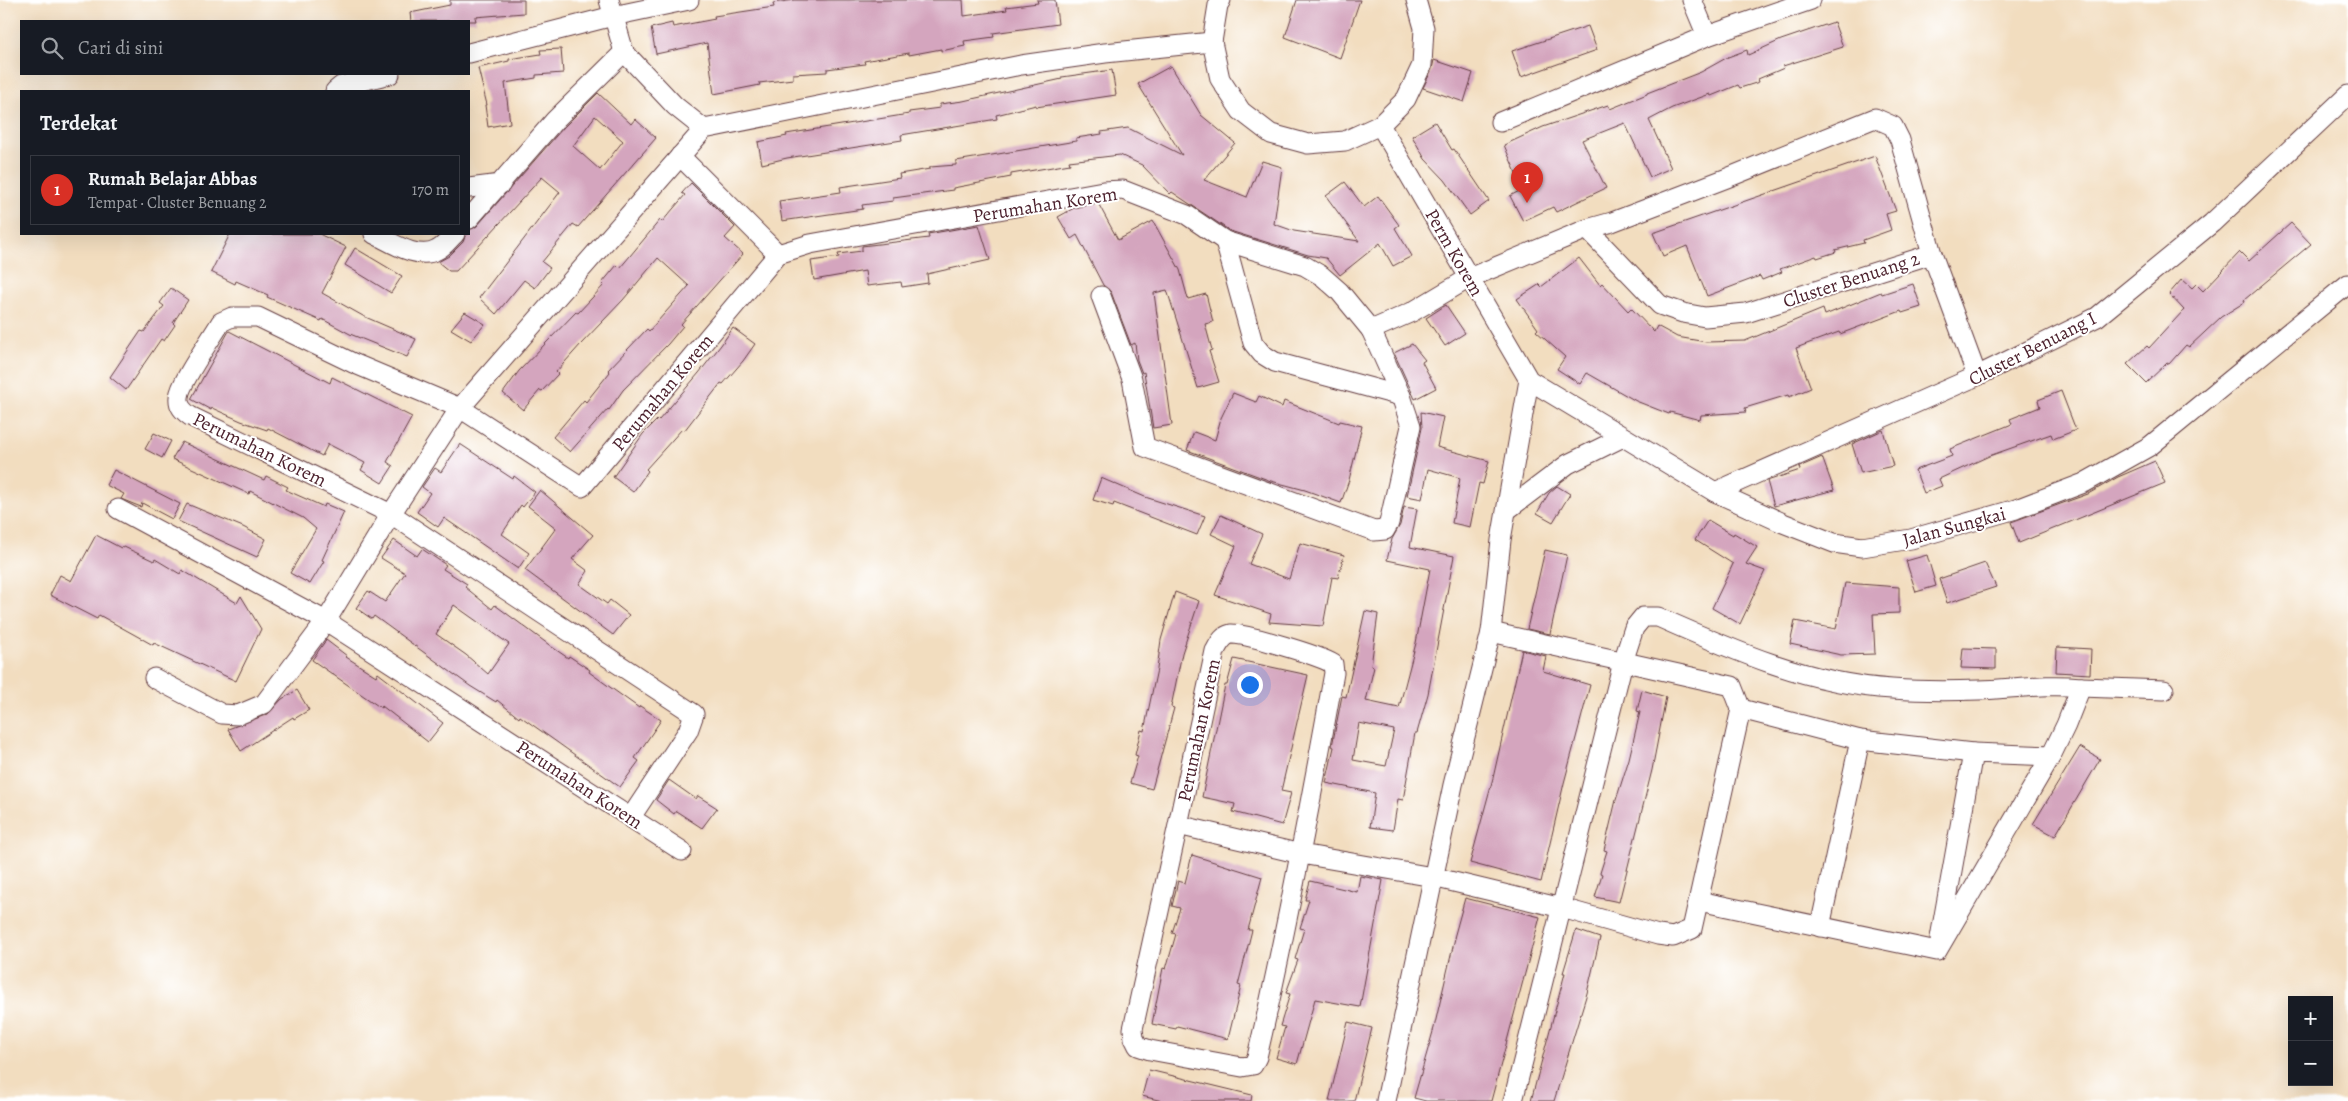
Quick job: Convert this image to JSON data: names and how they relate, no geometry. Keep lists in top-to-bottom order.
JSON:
{
  "streets": {
    "street": [
      "Perumahan Korem",
      "Perm Korem",
      "Cluster Benuang 2",
      "Cluster Benuang I",
      "Jalan Sungkai"
    ]
  },
  "crossings": [
    ["Perm Korem", "Jalan Sungkai"],
    ["Cluster Benuang I", "Jalan Sungkai"]
  ],
  "page": {
    "search": "Cari di sini",
    "heading": "Terdekat",
    "list": [
      {
        "mark": "1",
        "name": "Rumah Belajar Abbas",
        "note": "Tempat · Cluster Benuang 2",
        "value": "170 m"
      }
    ],
    "pins": "1",
    "map_buttons": ["+", "−"]
  }
}
